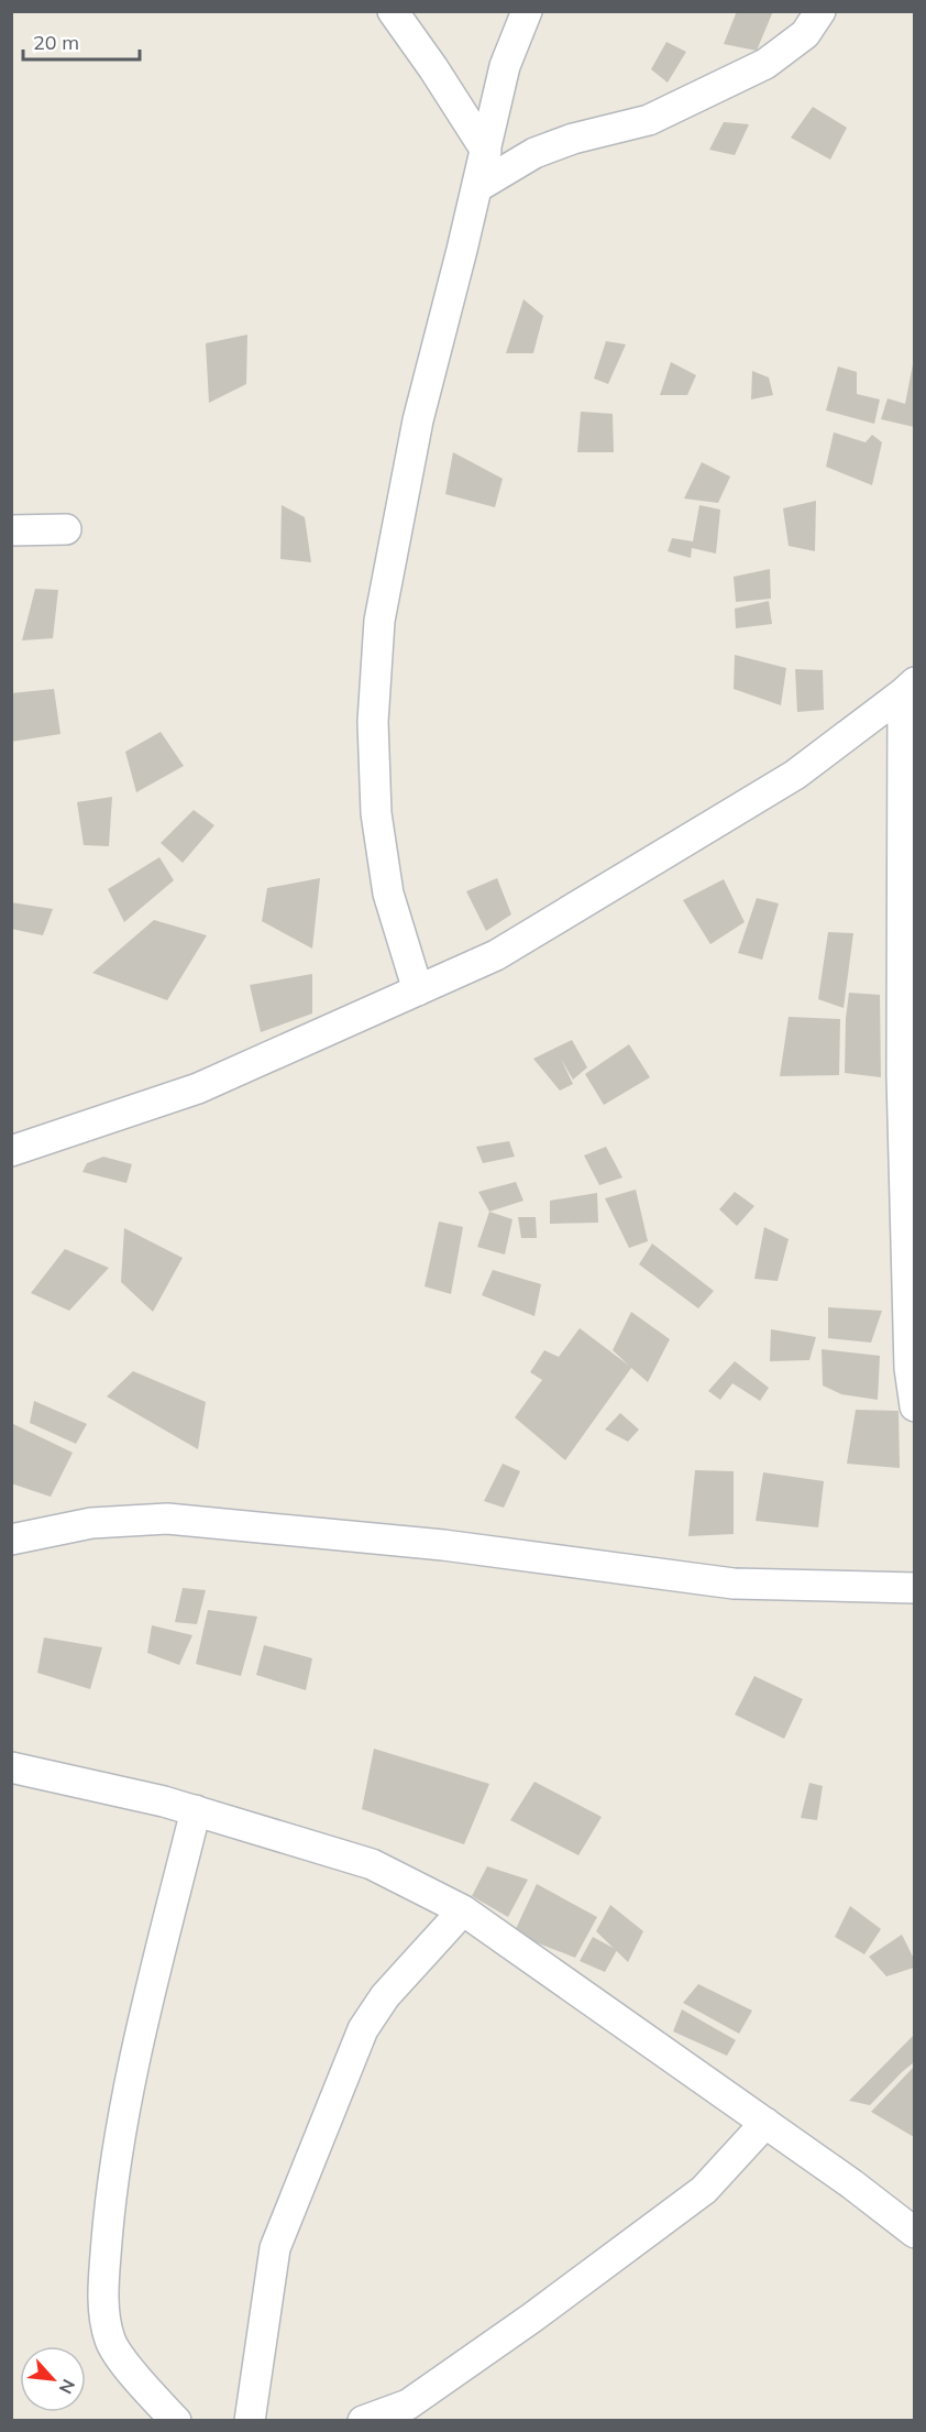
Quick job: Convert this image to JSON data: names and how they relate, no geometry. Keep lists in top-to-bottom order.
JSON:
{
  "scale_bar": "20 m",
  "north": "bottom right"
}
